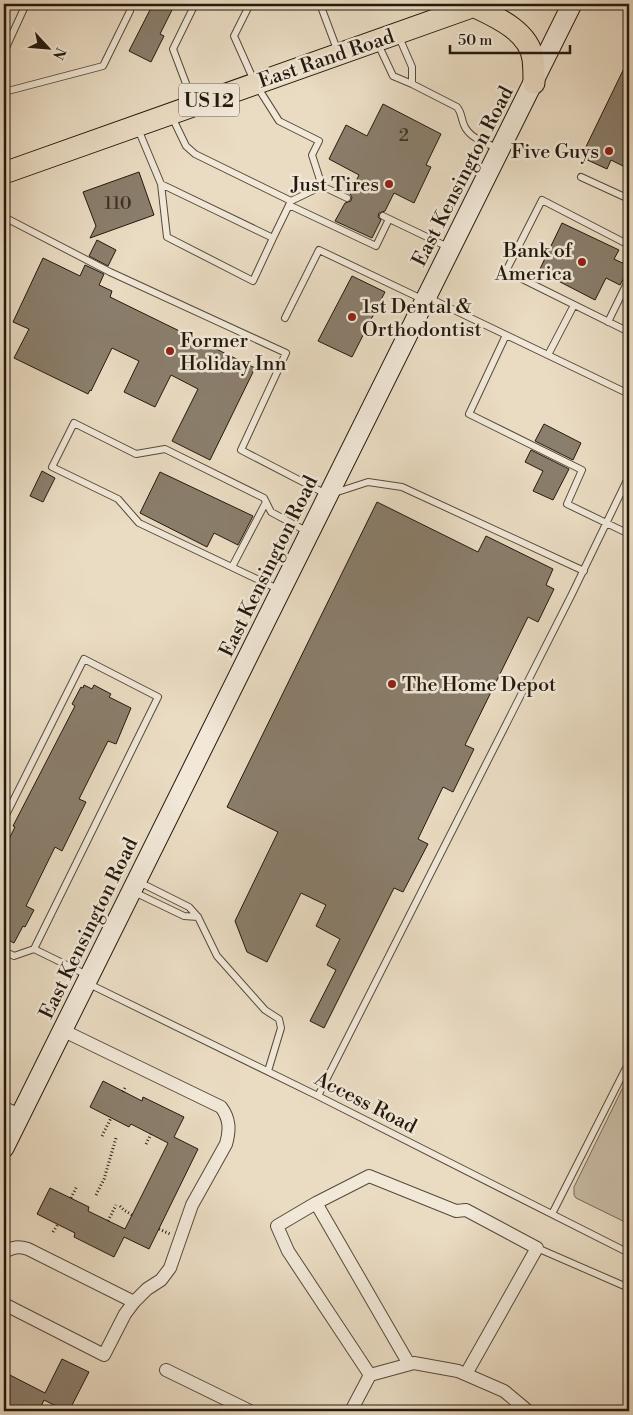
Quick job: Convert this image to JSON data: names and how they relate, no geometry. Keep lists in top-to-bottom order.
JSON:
{
  "streets": {
    "main road": ["East Rand Road", "US 12", "East Kensington Road"],
    "lane": ["Access Road"]
  },
  "crossings": [
    ["East Kensington Road", "Access Road"]
  ],
  "places": [
    "Five Guys",
    "Just Tires",
    "Bank of America",
    "1st Dental & Orthodontist",
    "Former Holiday Inn",
    "The Home Depot"
  ],
  "house_numbers": ["2", "110"],
  "scale_bar": "50 m",
  "north": "bottom right"
}
